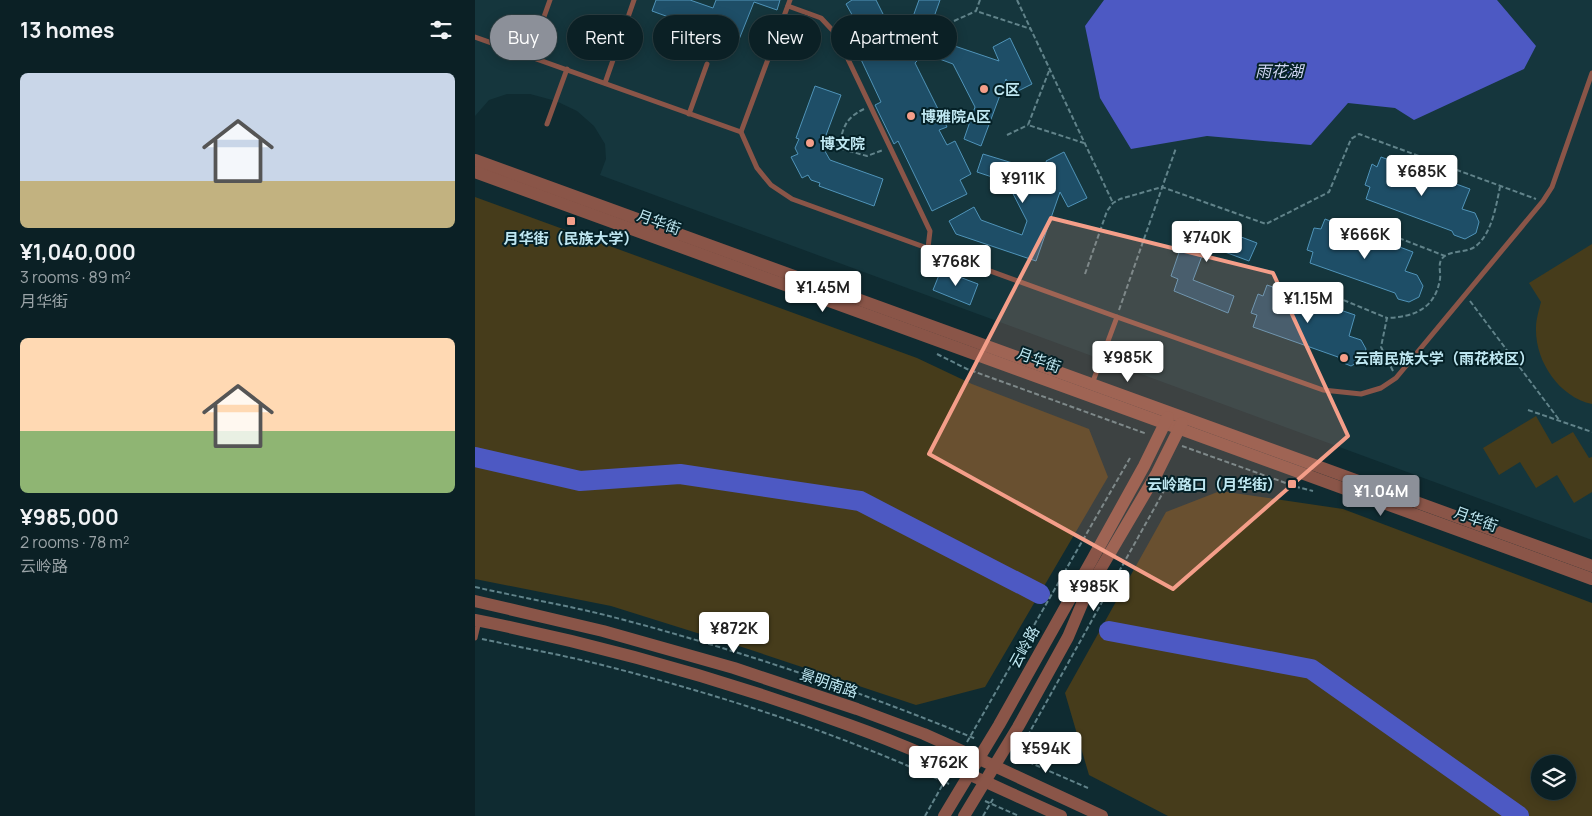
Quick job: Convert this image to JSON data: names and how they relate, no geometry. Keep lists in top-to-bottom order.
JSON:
{
  "streets": {
    "street": ["月华街", "云岭路", "景明南路"]
  },
  "crossings": [
    ["月华街", "云岭路"],
    ["云岭路", "景明南路"]
  ],
  "water": ["雨花湖"],
  "places": {
    "other": [
      "C区",
      "博雅院A区",
      "博文院",
      "云南民族大学（雨花校区）"
    ],
    "transit": ["月华街（民族大学）", "云岭路口（月华街）"]
  },
  "page": {
    "heading": "13 homes",
    "chip": [
      "Buy",
      "Rent",
      "Filters",
      "New",
      "Apartment"
    ],
    "list": [
      {
        "name": "¥1,040,000",
        "note": "3 rooms · 89 m² · 月华街"
      },
      {
        "name": "¥985,000",
        "note": "2 rooms · 78 m² · 云岭路"
      }
    ],
    "price": [
      "¥685K",
      "¥911K",
      "¥666K",
      "¥740K",
      "¥768K",
      "¥1.45M",
      "¥1.15M",
      "¥985K",
      "¥1.04M",
      "¥985K",
      "¥872K",
      "¥594K",
      "¥762K"
    ]
  }
}
